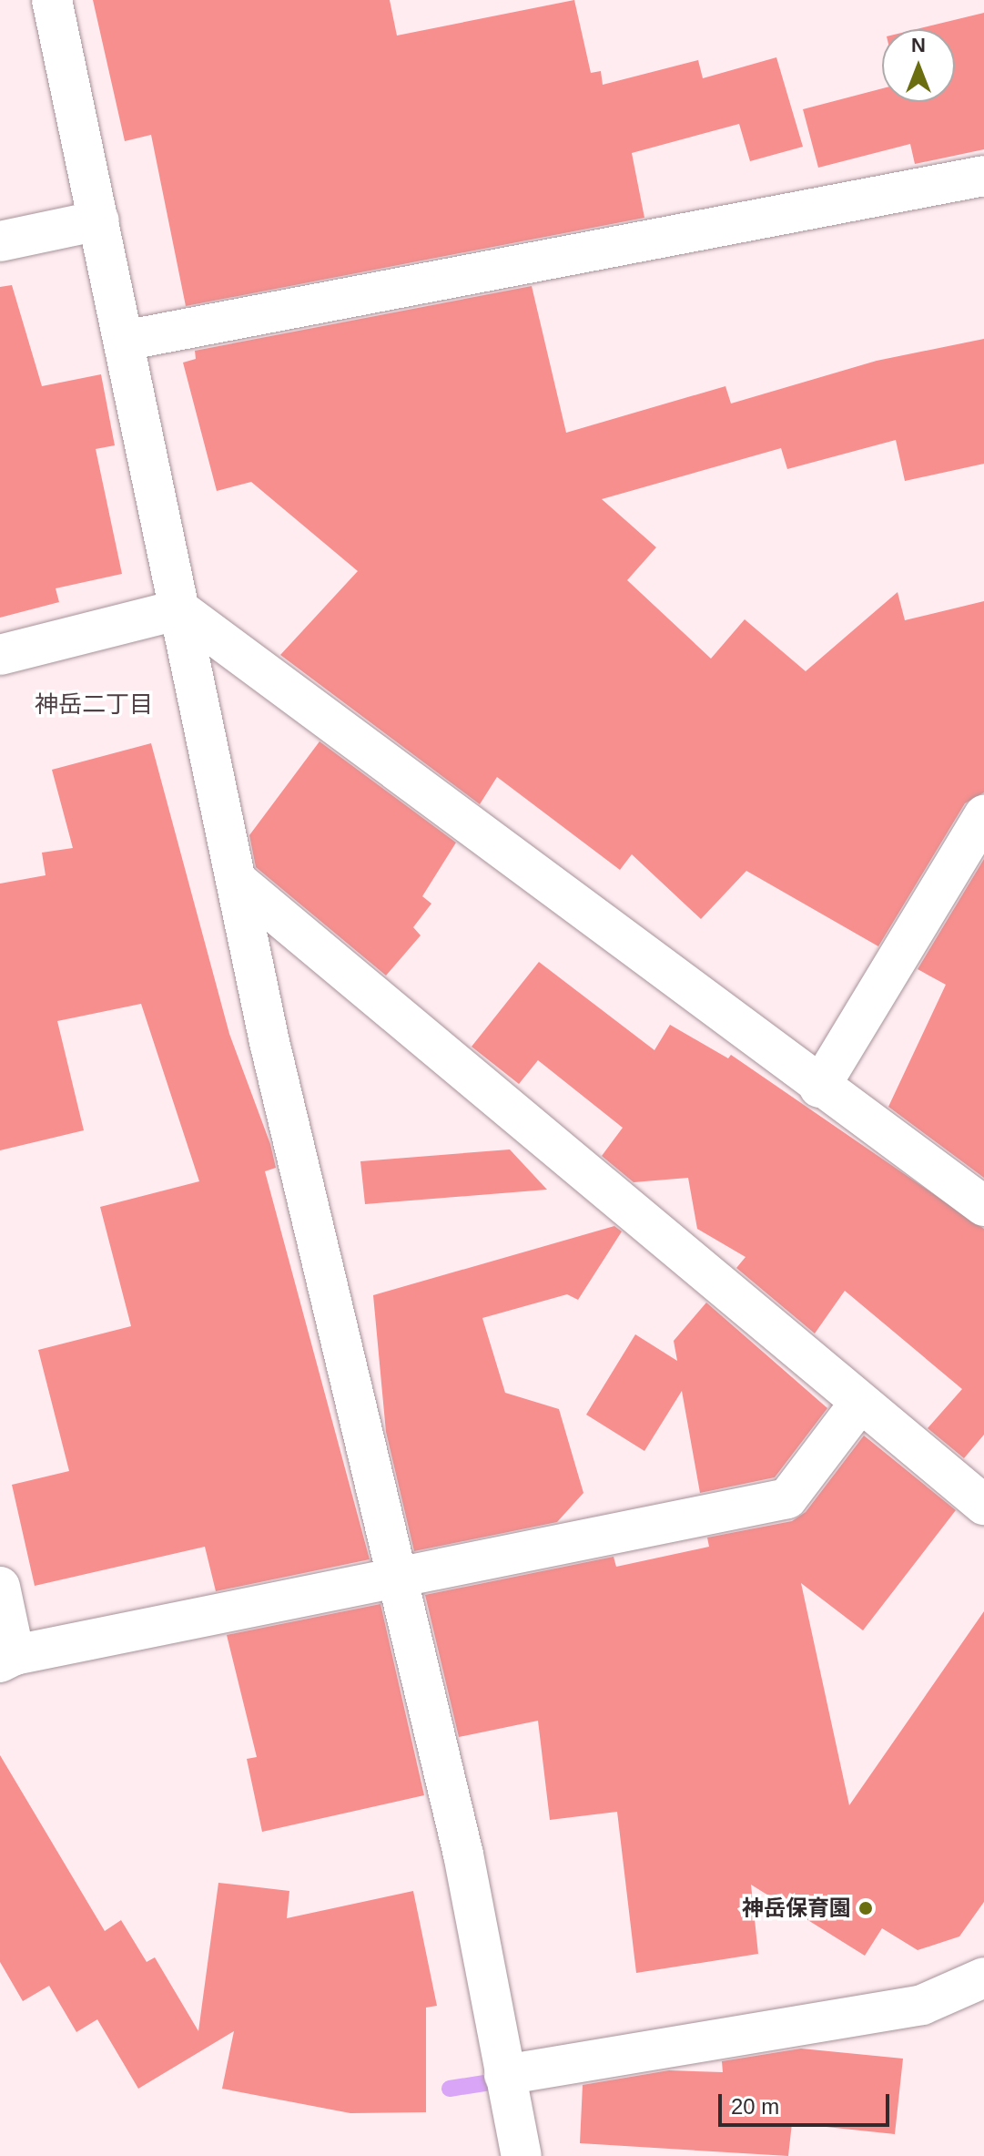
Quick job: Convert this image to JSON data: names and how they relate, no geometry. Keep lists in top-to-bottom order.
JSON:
{
  "districts": ["神岳二丁目"],
  "places": ["神岳保育園"],
  "scale_bar": "20 m",
  "north": "top"
}
